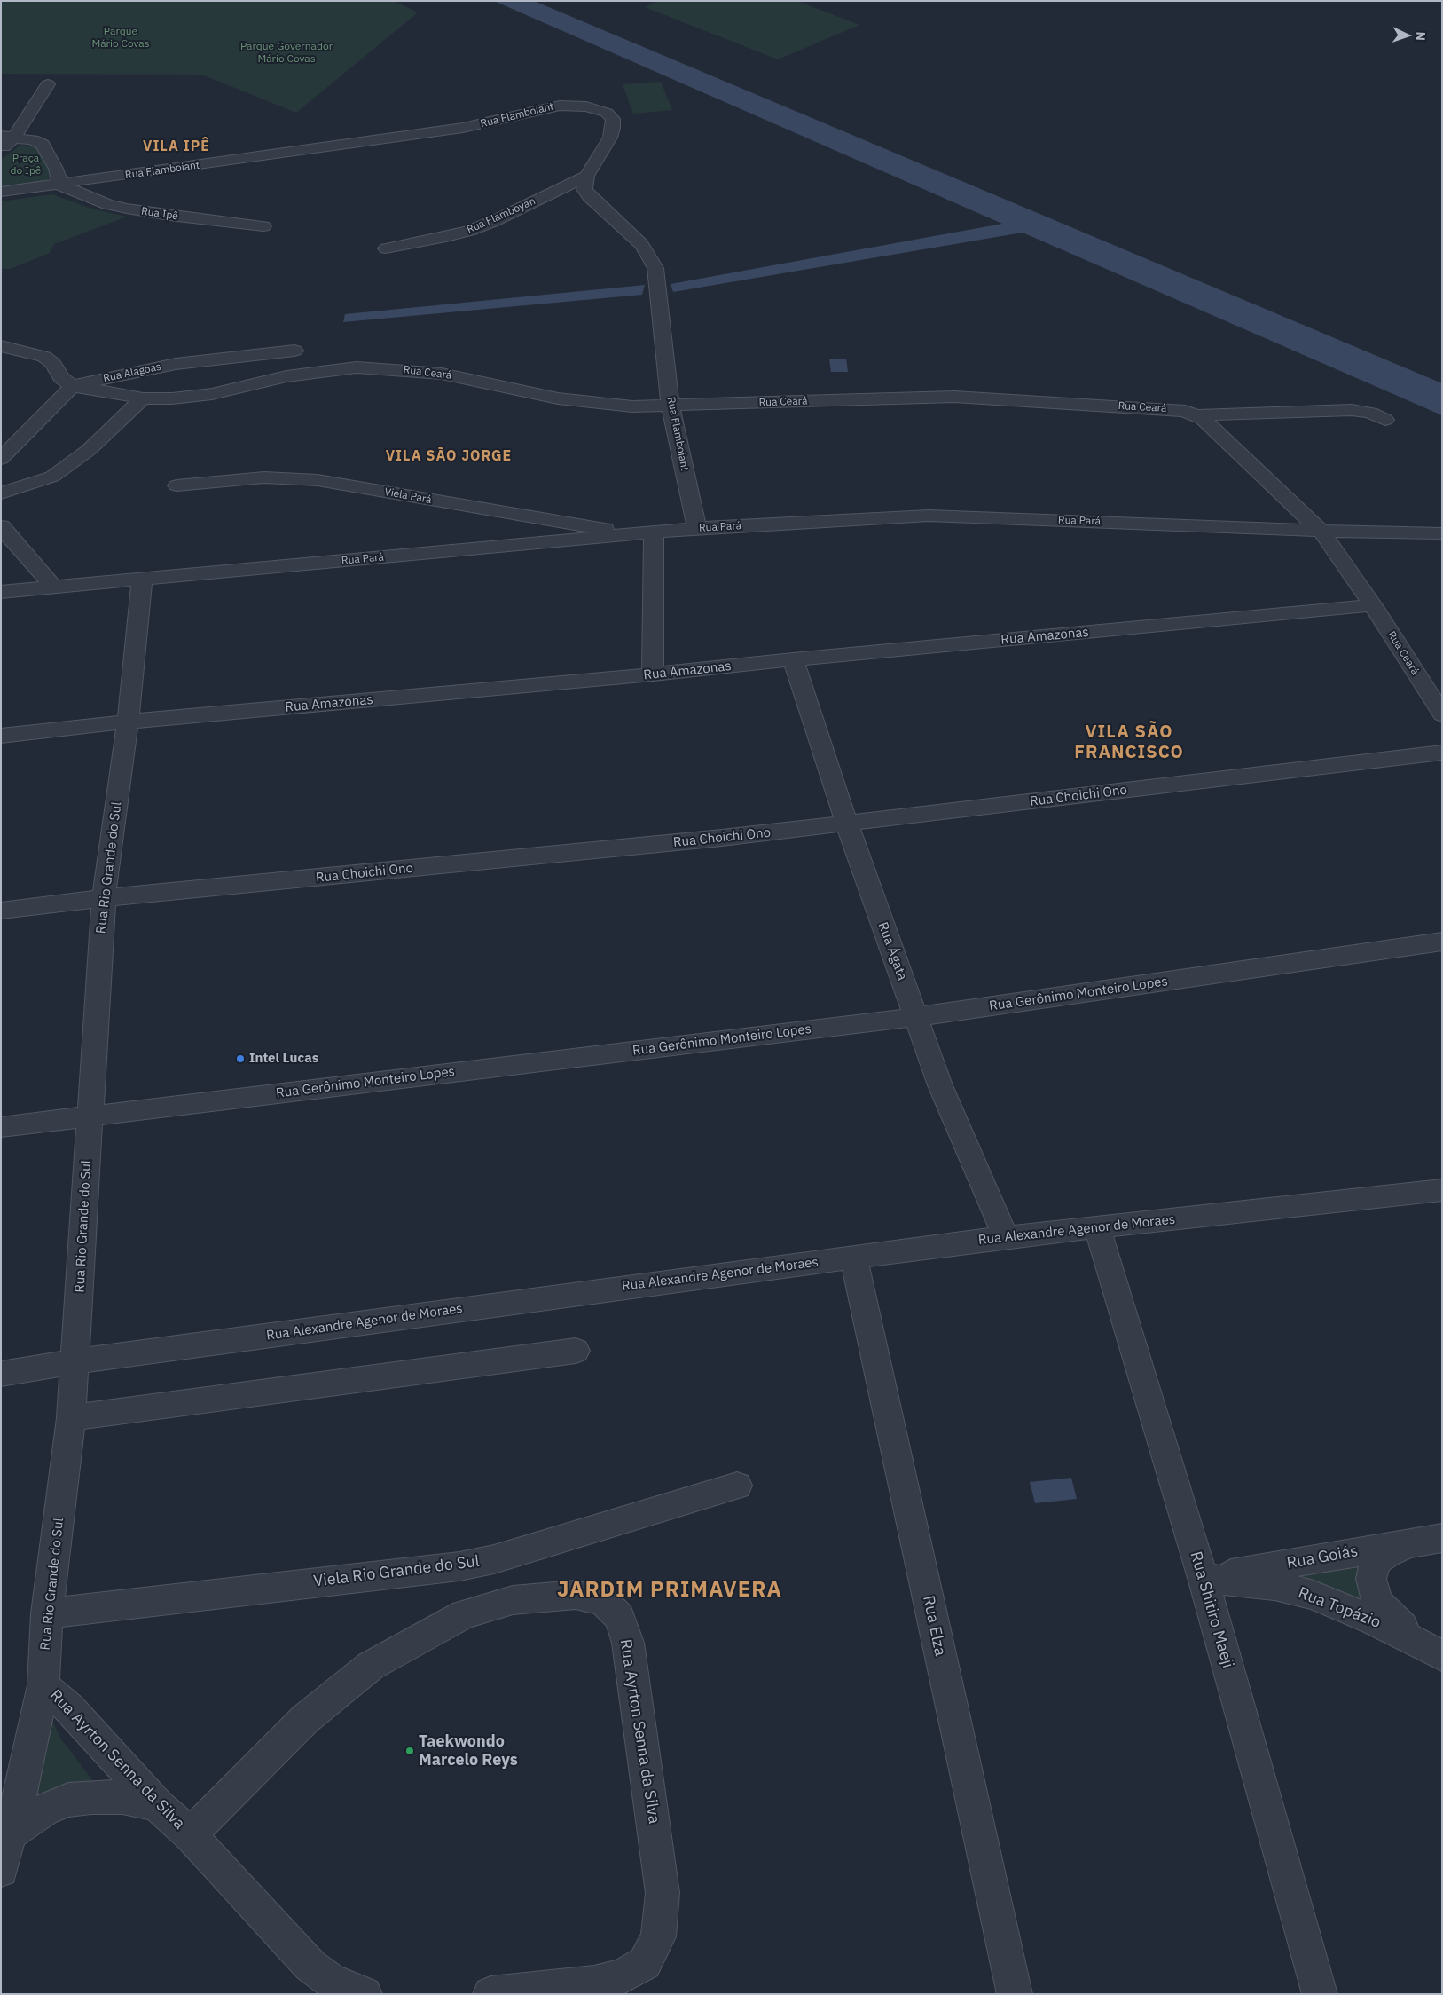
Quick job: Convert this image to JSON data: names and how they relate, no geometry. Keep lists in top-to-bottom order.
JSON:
{
  "streets": {
    "street": [
      "Rua Flamboiant",
      "Rua Ipê",
      "Rua Flamboyan",
      "Rua Alagoas",
      "Rua Ceará",
      "Viela Pará",
      "Rua Pará",
      "Rua Amazonas",
      "Rua Choichi Ono",
      "Rua Rio Grande do Sul",
      "Rua Ágata",
      "Rua Gerônimo Monteiro Lopes",
      "Rua Alexandre Agenor de Moraes",
      "Rua Goiás",
      "Viela Rio Grande do Sul",
      "Rua Topázio",
      "Rua Shitiro Maeji",
      "Rua Elza",
      "Rua Ayrton Senna da Silva"
    ]
  },
  "crossings": [
    ["Rua Flamboiant", "Rua Ipê"],
    ["Rua Flamboiant", "Rua Flamboyan"],
    ["Rua Flamboiant", "Rua Ceará"],
    ["Rua Flamboiant", "Rua Pará"],
    ["Rua Alagoas", "Rua Ceará"],
    ["Rua Ceará", "Rua Pará"],
    ["Rua Ceará", "Rua Amazonas"],
    ["Viela Pará", "Rua Pará"],
    ["Rua Pará", "Rua Rio Grande do Sul"],
    ["Rua Amazonas", "Rua Rio Grande do Sul"],
    ["Rua Amazonas", "Rua Ágata"],
    ["Rua Choichi Ono", "Rua Rio Grande do Sul"],
    ["Rua Choichi Ono", "Rua Ágata"],
    ["Rua Rio Grande do Sul", "Rua Gerônimo Monteiro Lopes"],
    ["Rua Rio Grande do Sul", "Rua Alexandre Agenor de Moraes"],
    ["Rua Rio Grande do Sul", "Viela Rio Grande do Sul"],
    ["Rua Rio Grande do Sul", "Rua Ayrton Senna da Silva"],
    ["Rua Ágata", "Rua Gerônimo Monteiro Lopes"],
    ["Rua Ágata", "Rua Alexandre Agenor de Moraes"],
    ["Rua Alexandre Agenor de Moraes", "Rua Shitiro Maeji"],
    ["Rua Alexandre Agenor de Moraes", "Rua Elza"],
    ["Rua Goiás", "Rua Topázio"],
    ["Rua Goiás", "Rua Shitiro Maeji"],
    ["Rua Topázio", "Rua Shitiro Maeji"]
  ],
  "districts": [
    "VILA IPÊ",
    "VILA SÃO JORGE",
    "VILA SÃO FRANCISCO",
    "JARDIM PRIMAVERA"
  ],
  "parks": ["Parque Mário Covas", "Parque Governador Mário Covas", "Praça do Ipê"],
  "places": ["Intel Lucas", "Taekwondo Marcelo Reys"],
  "north": "right"
}
